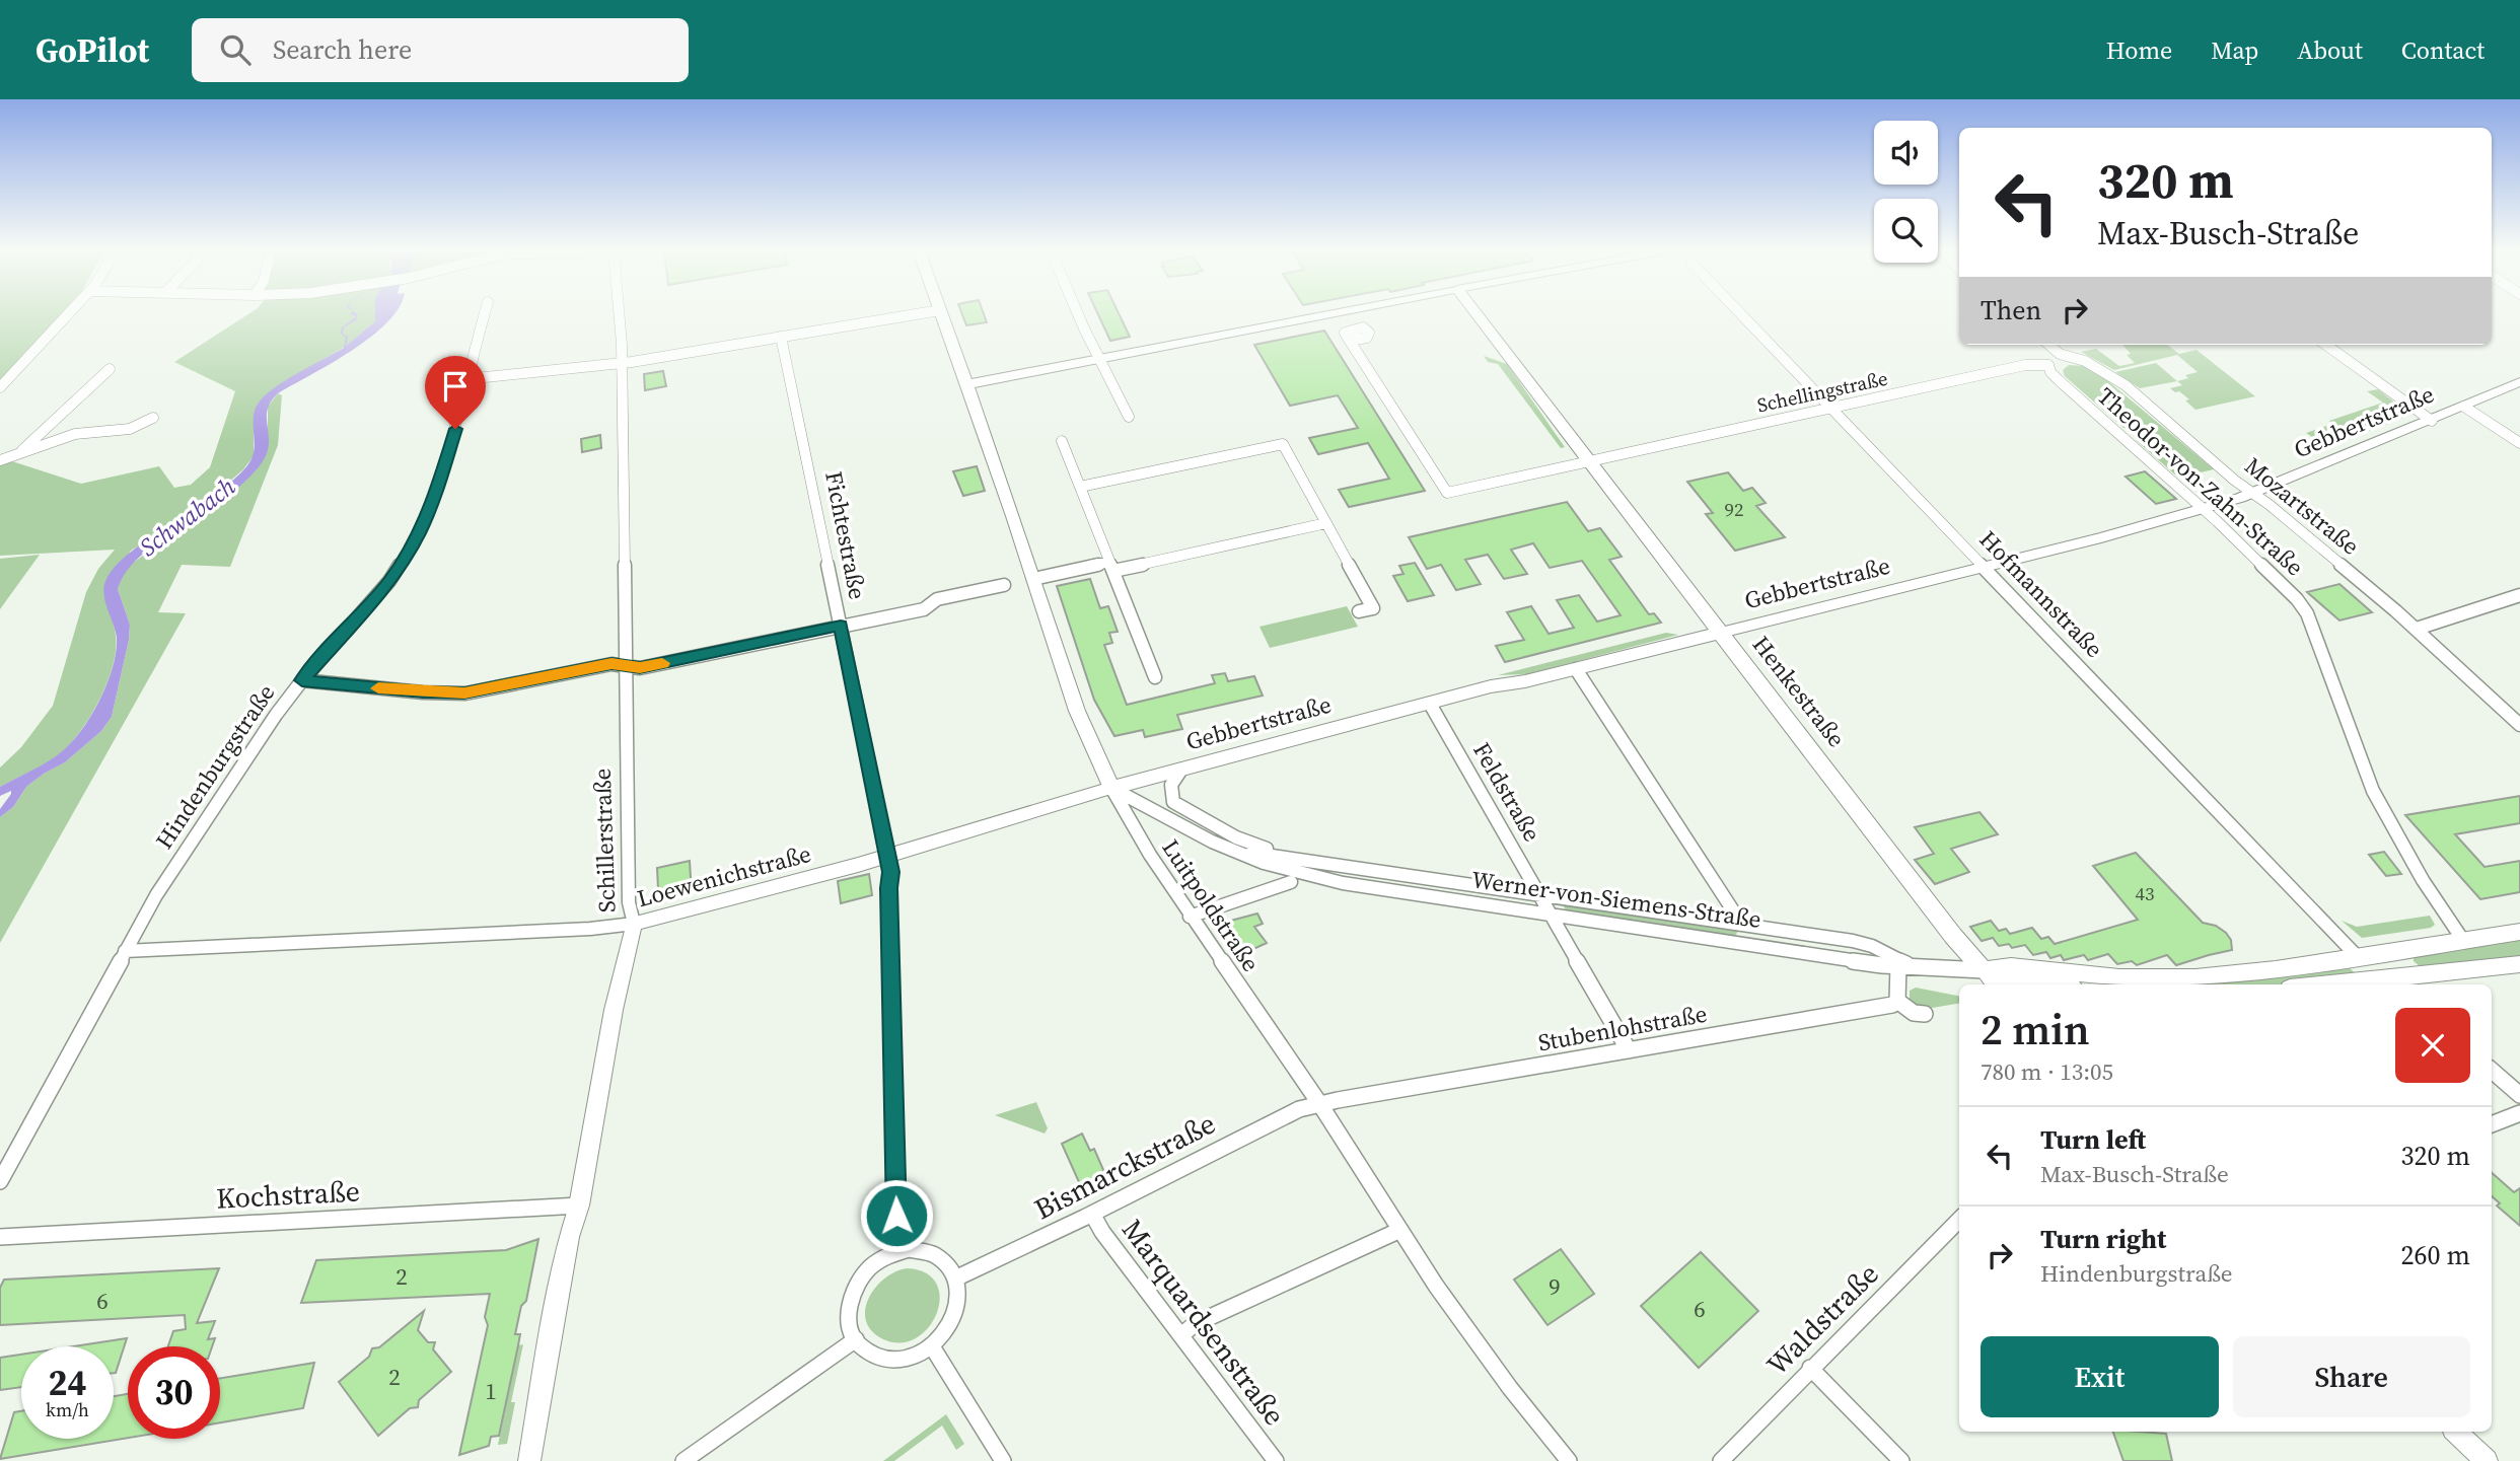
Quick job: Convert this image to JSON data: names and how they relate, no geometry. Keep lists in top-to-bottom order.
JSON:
{
  "streets": {
    "main road": [
      "Gebbertstraße",
      "Henkestraße",
      "Werner-von-Siemens-Straße",
      "Luitpoldstraße"
    ],
    "street": [
      "Schellingstraße",
      "Theodor-von-Zahn-Straße",
      "Mozartstraße",
      "Fichtestraße",
      "Hofmannstraße",
      "Hindenburgstraße",
      "Feldstraße",
      "Schillerstraße",
      "Loewenichstraße",
      "Stubenlohstraße",
      "Bismarckstraße",
      "Kochstraße",
      "Waldstraße",
      "Marquardsenstraße"
    ]
  },
  "crossings": [
    ["Schellingstraße", "Theodor-von-Zahn-Straße"],
    ["Schellingstraße", "Hofmannstraße"],
    ["Schellingstraße", "Henkestraße"],
    ["Gebbertstraße", "Theodor-von-Zahn-Straße"],
    ["Gebbertstraße", "Mozartstraße"],
    ["Gebbertstraße", "Hofmannstraße"],
    ["Gebbertstraße", "Henkestraße"],
    ["Gebbertstraße", "Feldstraße"],
    ["Gebbertstraße", "Loewenichstraße"],
    ["Gebbertstraße", "Werner-von-Siemens-Straße"],
    ["Gebbertstraße", "Luitpoldstraße"],
    ["Theodor-von-Zahn-Straße", "Werner-von-Siemens-Straße"],
    ["Fichtestraße", "Loewenichstraße"],
    ["Fichtestraße", "Bismarckstraße"],
    ["Hofmannstraße", "Werner-von-Siemens-Straße"],
    ["Henkestraße", "Werner-von-Siemens-Straße"],
    ["Hindenburgstraße", "Loewenichstraße"],
    ["Feldstraße", "Werner-von-Siemens-Straße"],
    ["Feldstraße", "Stubenlohstraße"],
    ["Schillerstraße", "Loewenichstraße"],
    ["Schillerstraße", "Kochstraße"],
    ["Loewenichstraße", "Werner-von-Siemens-Straße"],
    ["Loewenichstraße", "Luitpoldstraße"],
    ["Werner-von-Siemens-Straße", "Luitpoldstraße"],
    ["Luitpoldstraße", "Stubenlohstraße"],
    ["Luitpoldstraße", "Bismarckstraße"],
    ["Stubenlohstraße", "Bismarckstraße"],
    ["Bismarckstraße", "Marquardsenstraße"]
  ],
  "water": ["Schwabach"],
  "house_numbers": [
    "92",
    "43",
    "2",
    "9",
    "6",
    "6",
    "2",
    "1"
  ],
  "page": {
    "header": "GoPilot",
    "search": "Search here",
    "nav": [
      "Home",
      "Map",
      "About",
      "Contact"
    ],
    "turn": ["320 m", "Max-Busch-Straße"],
    "then": "Then",
    "heading": ["2 min", "780 m · 13:05"],
    "list": [
      {
        "name": "Turn left",
        "note": "Max-Busch-Straße",
        "value": "320 m"
      },
      {
        "name": "Turn right",
        "note": "Hindenburgstraße",
        "value": "260 m"
      }
    ],
    "buttons": ["Exit", "Share"],
    "speed": "24 km/h",
    "limit": "30"
  }
}
